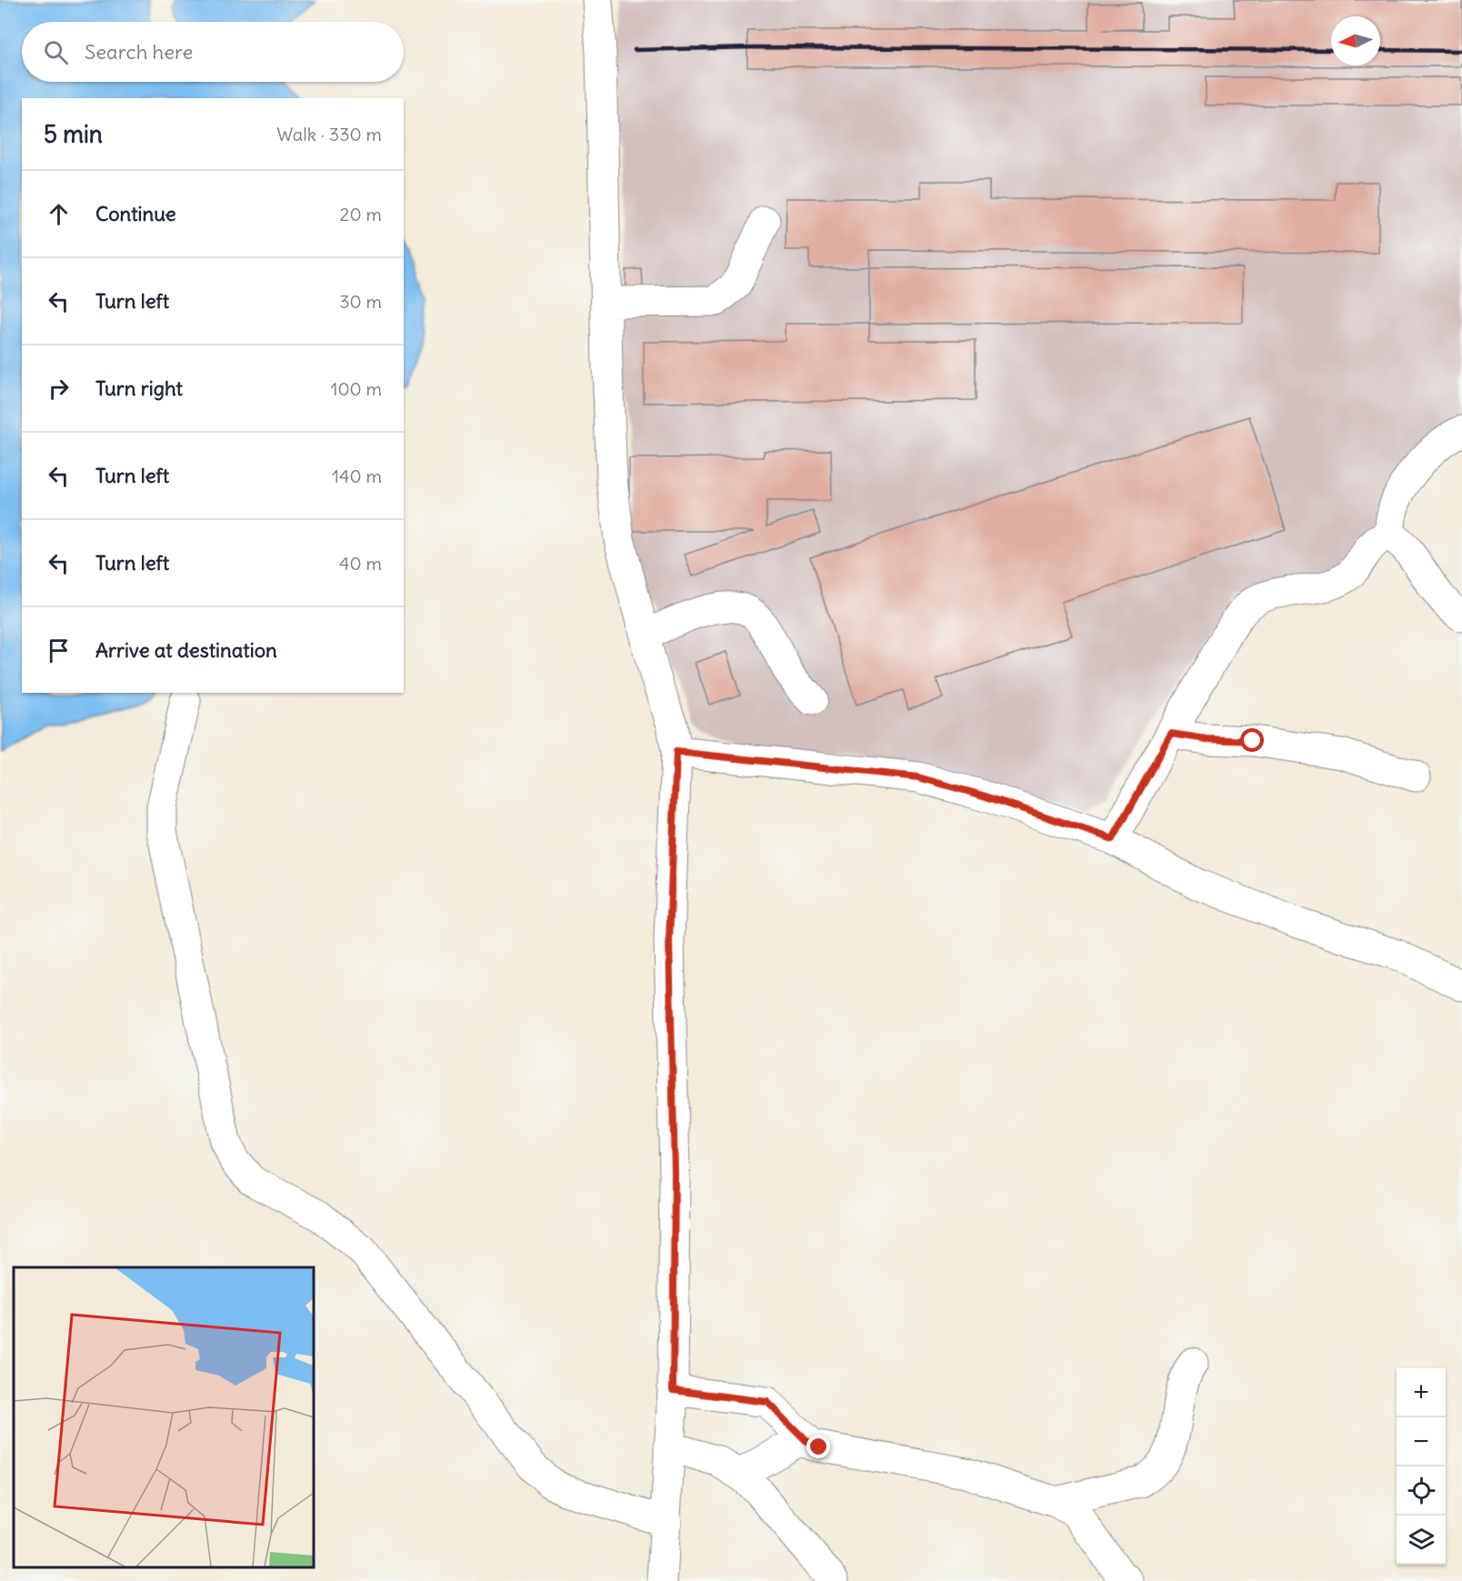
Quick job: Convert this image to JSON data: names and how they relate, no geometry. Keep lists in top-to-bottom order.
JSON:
{
  "north": "left",
  "page": {
    "search": "Search here",
    "heading": ["5 min", "Walk · 330 m"],
    "list": [
      ["Continue", "20 m"],
      ["Turn left", "30 m"],
      ["Turn right", "100 m"],
      ["Turn left", "140 m"],
      ["Turn left", "40 m"],
      "Arrive at destination"
    ],
    "map_buttons": ["+", "−"]
  }
}
